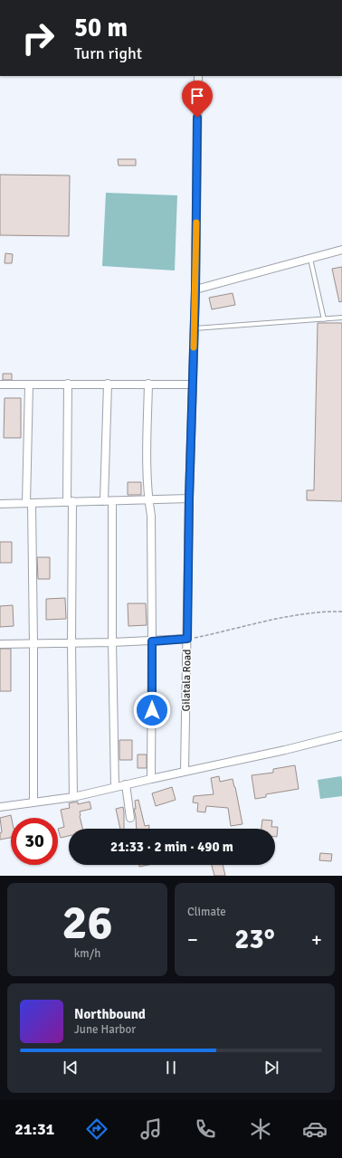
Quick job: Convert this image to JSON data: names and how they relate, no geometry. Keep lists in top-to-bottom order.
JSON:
{
  "streets": {
    "street": ["Gilatala Road"]
  },
  "page": {
    "turn": ["50 m", "Turn right"],
    "limit": "30",
    "trip": "21:33 · 2 min · 490 m",
    "tile": [
      ["26", "km/h"],
      "Climate"
    ],
    "heat": ["−", "23°", "+"],
    "song": ["Northbound", "June Harbor"],
    "tabs": "21:31"
  }
}
